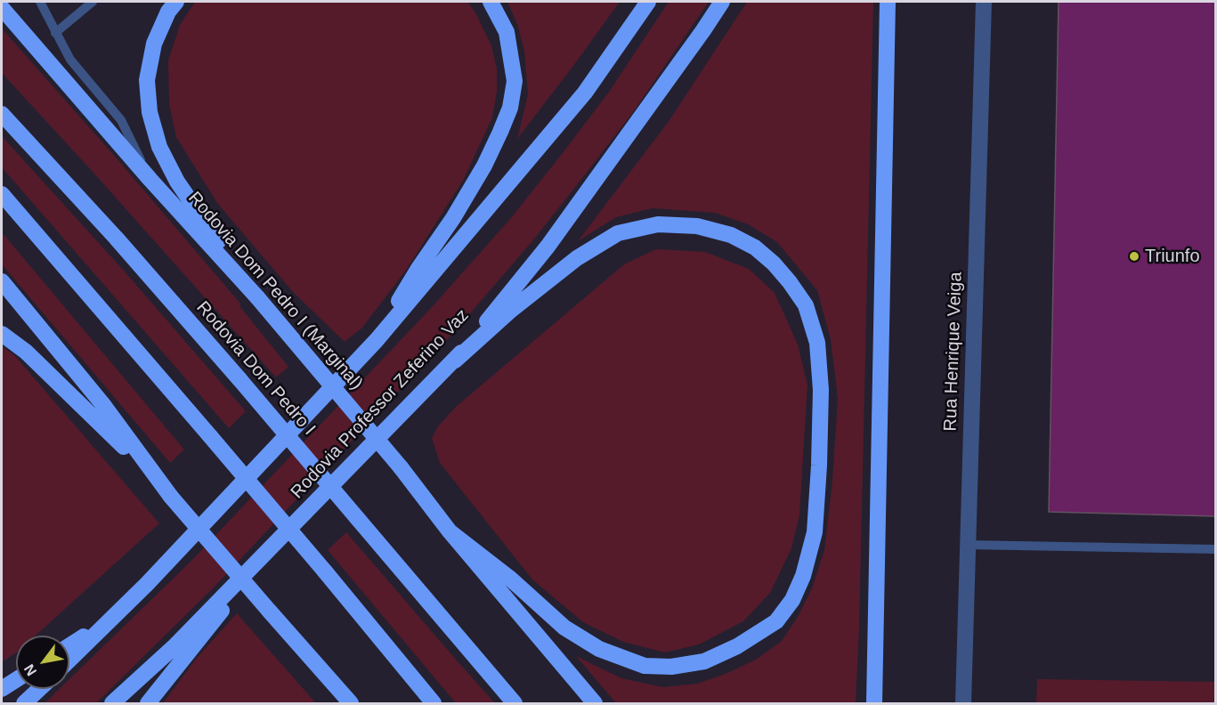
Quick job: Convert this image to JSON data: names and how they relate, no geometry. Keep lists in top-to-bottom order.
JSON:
{
  "streets": {
    "highway": ["Rodovia Dom Pedro I (Marginal)", "Rodovia Dom Pedro I", "Rodovia Professor Zeferino Vaz"],
    "street": ["Rua Henrique Veiga"]
  },
  "places": ["Triunfo"],
  "north": "bottom left"
}
